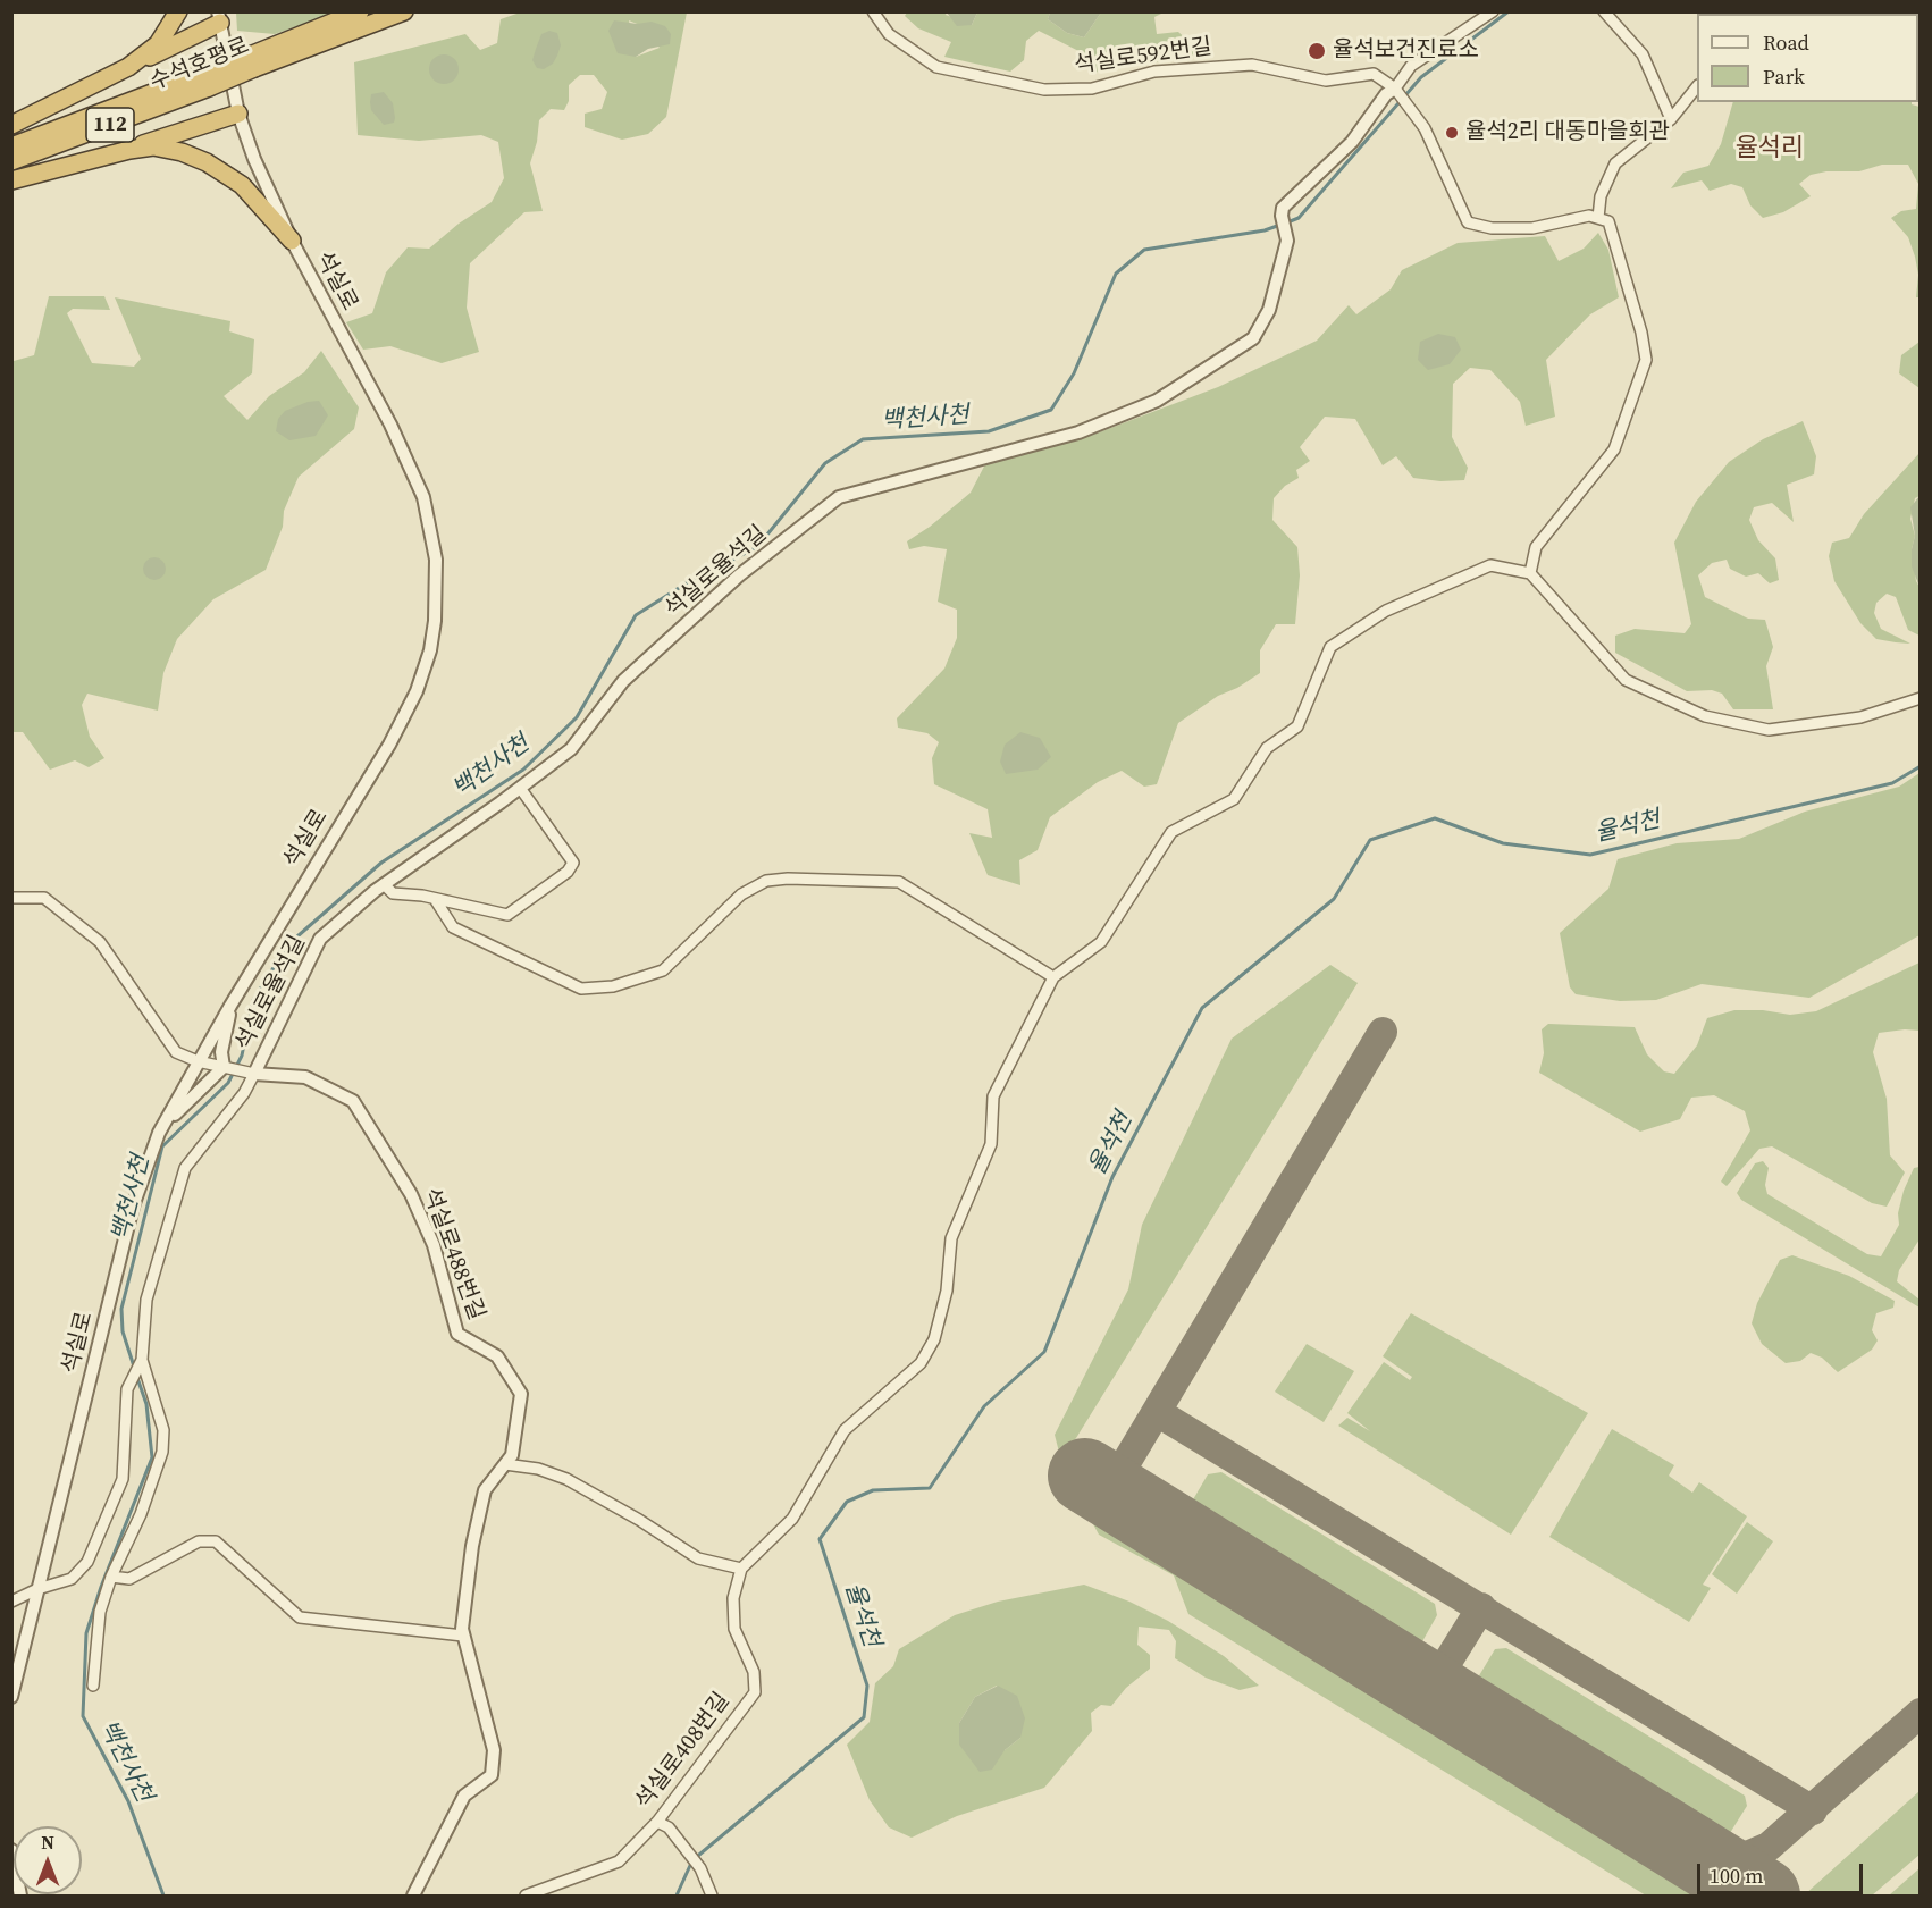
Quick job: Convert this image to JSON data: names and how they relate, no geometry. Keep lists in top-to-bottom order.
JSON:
{
  "streets": {
    "highway": ["수석호평로", "112"],
    "street": [
      "석실로592번길",
      "석실로",
      "석실로율석길",
      "석실로488번길",
      "석실로408번길"
    ]
  },
  "crossings": [
    ["석실로592번길", "석실로율석길"],
    ["석실로", "석실로488번길"],
    ["석실로율석길", "석실로488번길"]
  ],
  "districts": ["율석리"],
  "water": ["백천사천", "율석천"],
  "places": ["율석보건진료소", "율석2리 대동마을회관"],
  "legend": ["Road", "Park"],
  "scale_bar": "100 m",
  "north": "top"
}
